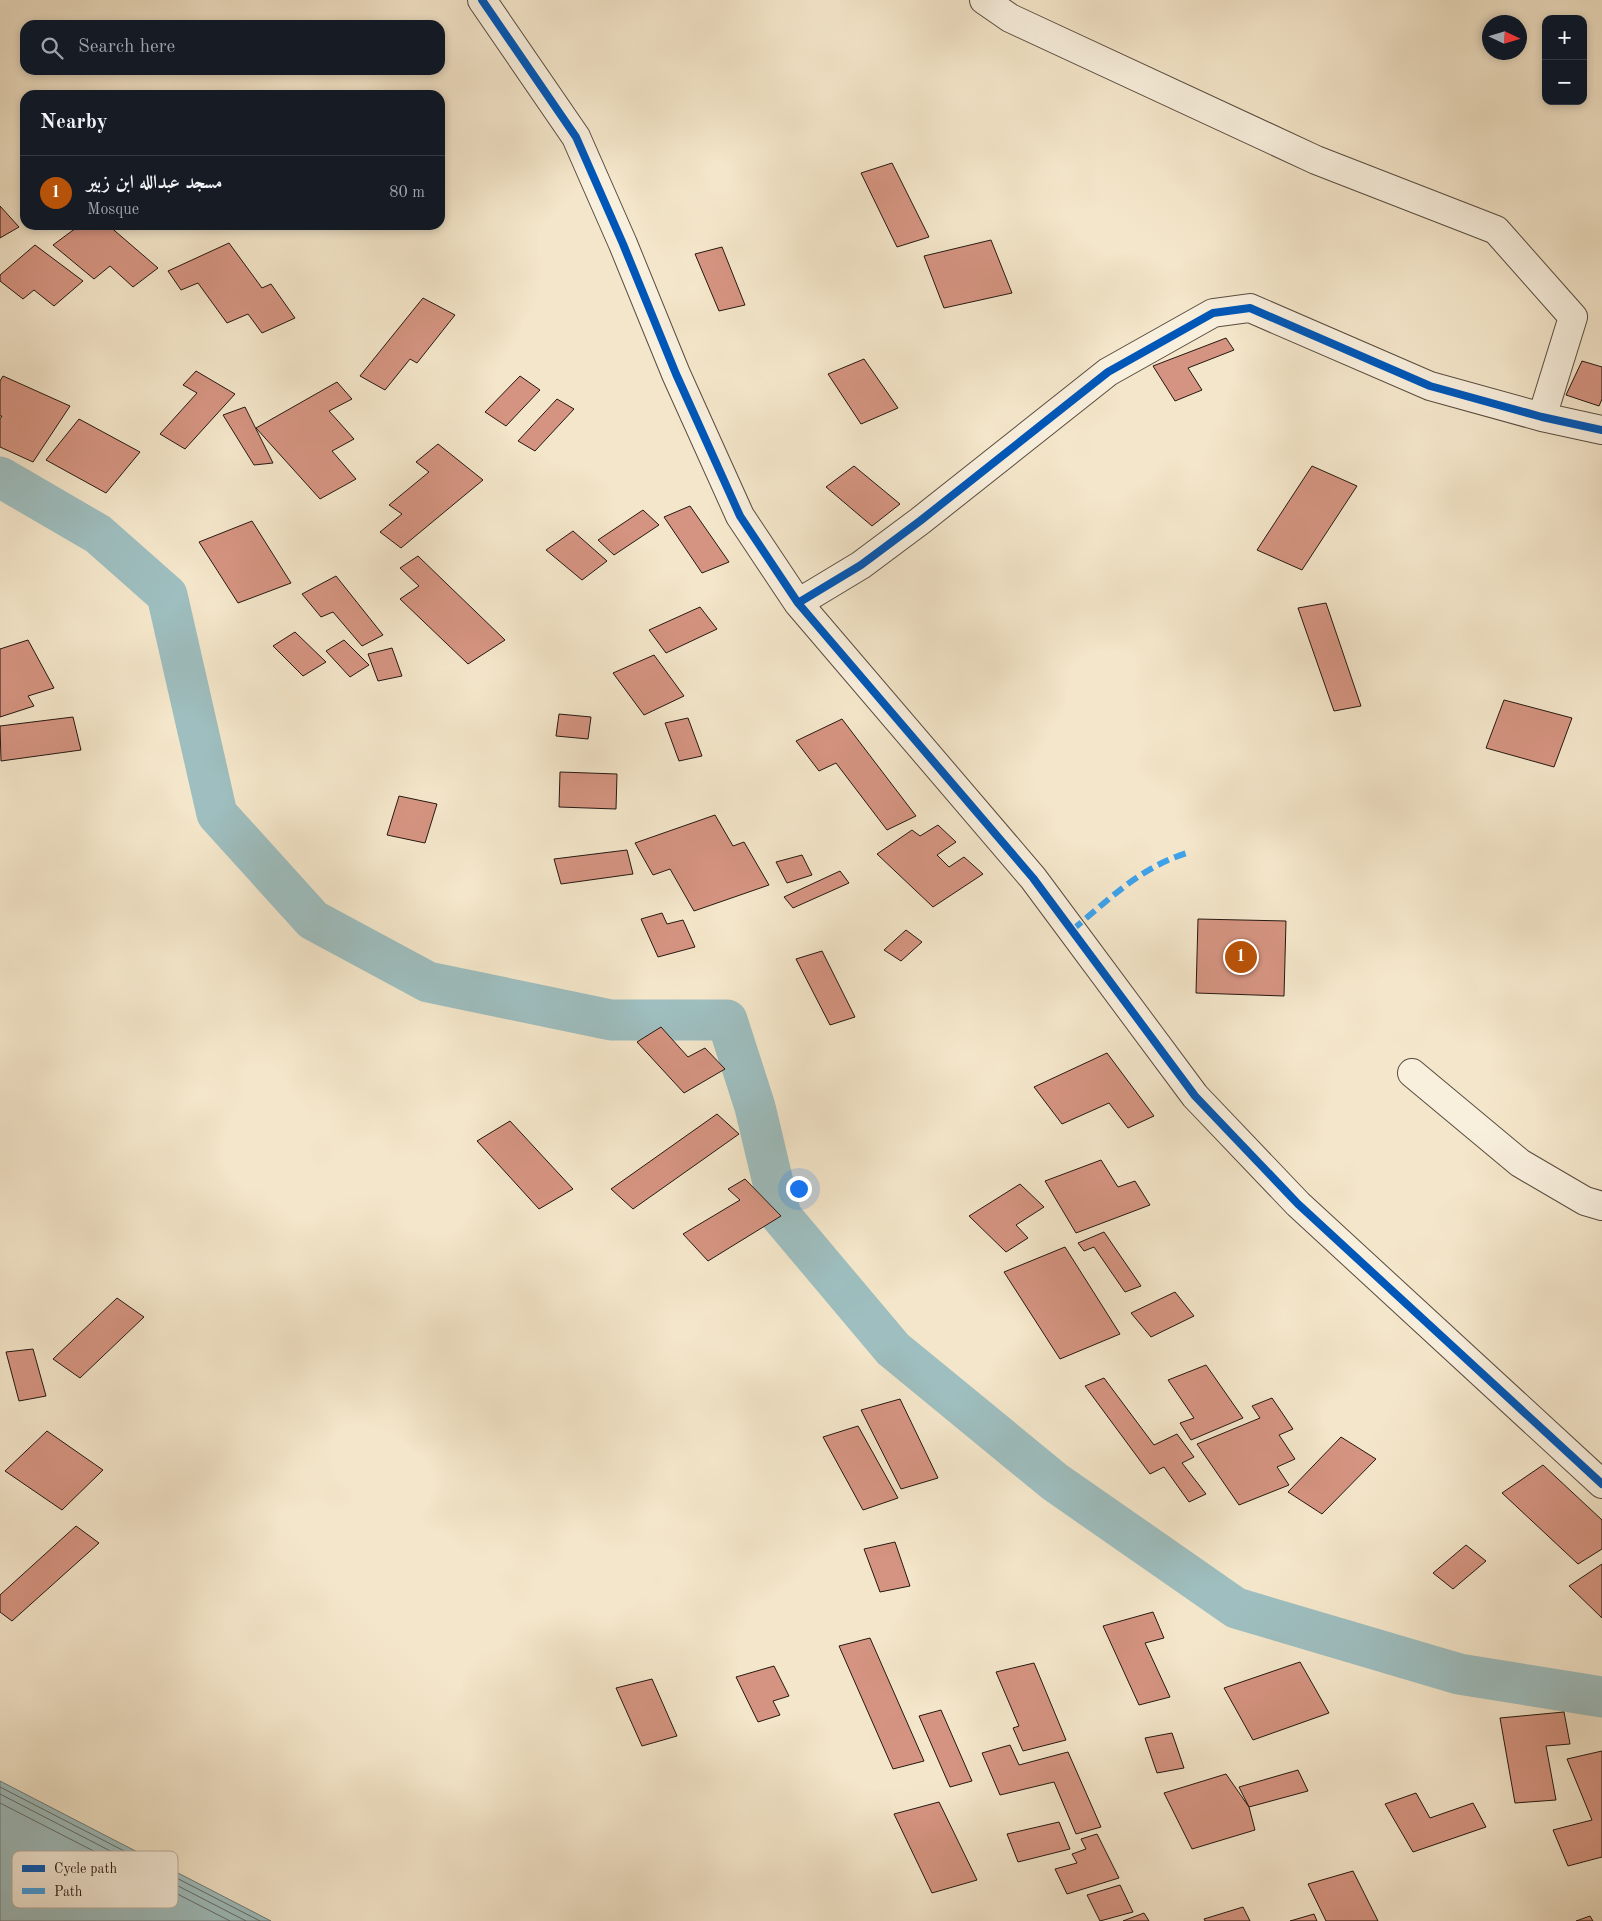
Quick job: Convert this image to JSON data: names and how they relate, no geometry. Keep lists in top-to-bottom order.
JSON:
{
  "legend": ["Cycle path", "Path"],
  "north": "right",
  "page": {
    "map_buttons": ["+", "−"],
    "search": "Search here",
    "heading": "Nearby",
    "list": [
      {
        "mark": "1",
        "name": "مسجد عبدالله ابن زبیر",
        "note": "Mosque",
        "value": "80 m"
      }
    ],
    "pins": "1"
  }
}
